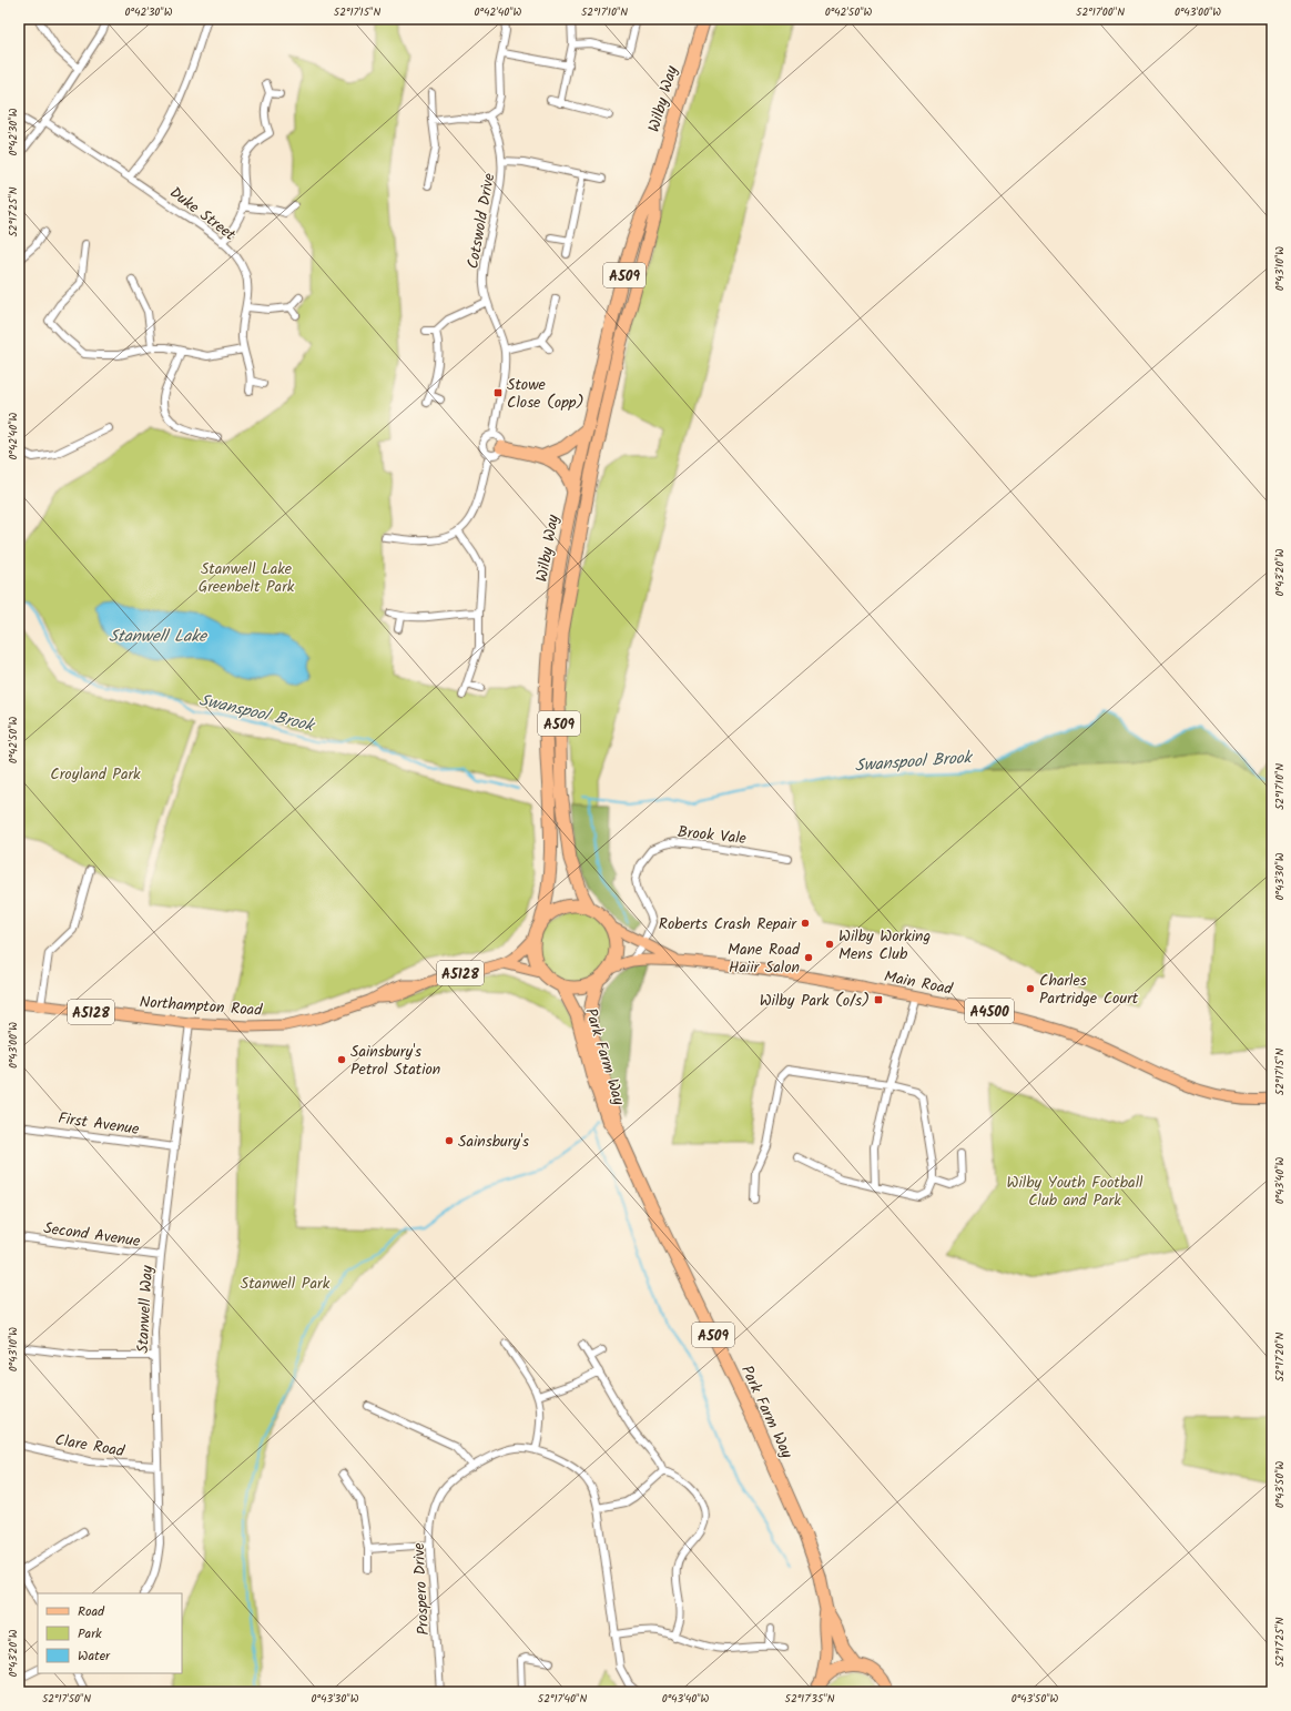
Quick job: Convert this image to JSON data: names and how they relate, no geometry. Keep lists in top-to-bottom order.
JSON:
{
  "streets": {
    "highway": ["Wilby Way", "A509", "Park Farm Way"],
    "main road": [
      "A5128",
      "Main Road",
      "Northampton Road",
      "A4500"
    ],
    "street": [
      "Duke Street",
      "Cotswold Drive",
      "Brook Vale",
      "First Avenue",
      "Second Avenue",
      "Stanwell Way",
      "Clare Road",
      "Prospero Drive"
    ]
  },
  "crossings": [
    ["Wilby Way", "Main Road"],
    ["Wilby Way", "Northampton Road"],
    ["Wilby Way", "Park Farm Way"],
    ["Brook Vale", "Main Road"],
    ["Main Road", "Northampton Road"],
    ["Main Road", "Park Farm Way"],
    ["Northampton Road", "Park Farm Way"],
    ["Northampton Road", "Stanwell Way"],
    ["First Avenue", "Stanwell Way"],
    ["Second Avenue", "Stanwell Way"],
    ["Stanwell Way", "Clare Road"]
  ],
  "water": ["Stanwell Lake", "Swanspool Brook"],
  "parks": [
    "Stanwell Lake Greenbelt Park",
    "Croyland Park",
    "Wilby Youth Football Club and Park",
    "Stanwell Park"
  ],
  "places": {
    "transit": ["Stowe Close (opp)", "Wilby Park (o/s)"],
    "other": [
      "Roberts Crash Repair",
      "Wilby Working Mens Club",
      "Mane Road Haiir Salon",
      "Charles Partridge Court",
      "Sainsbury's Petrol Station",
      "Sainsbury's"
    ]
  },
  "legend": ["Road", "Park", "Water"],
  "coordinates": [
    "0°42'30\"W",
    "52°17'15\"N",
    "0°42'40\"W",
    "52°17'10\"N",
    "0°42'50\"W",
    "52°17'00\"N",
    "0°43'00\"W",
    "52°17'25\"N",
    "0°43'10\"W",
    "0°43'20\"W",
    "0°43'30\"W",
    "0°43'40\"W",
    "52°17'20\"N",
    "0°43'50\"W",
    "52°17'50\"N",
    "52°17'40\"N",
    "52°17'35\"N"
  ]
}
